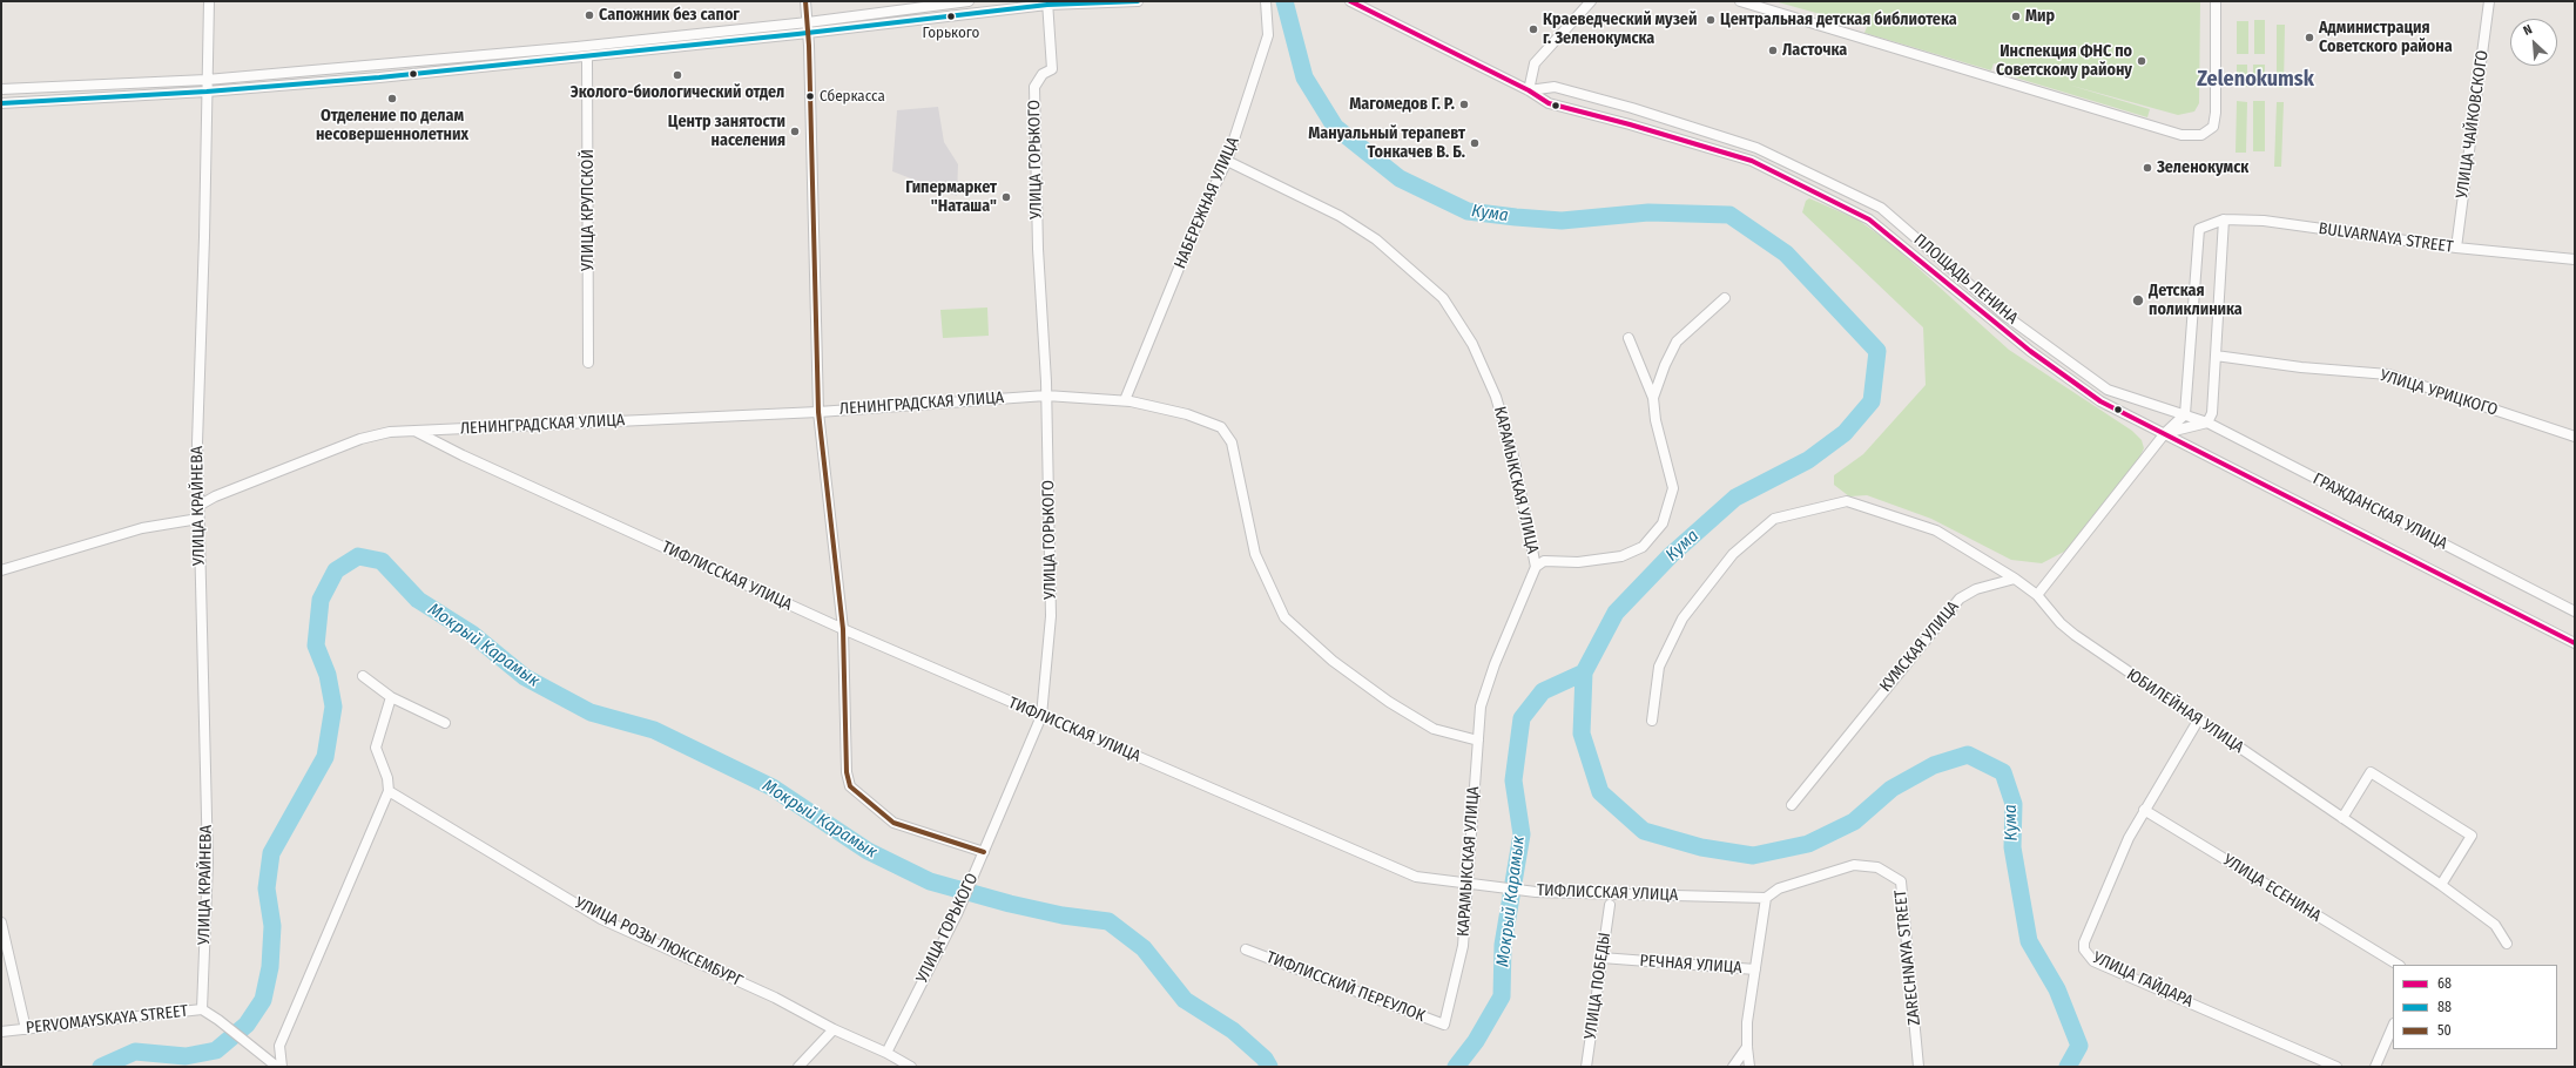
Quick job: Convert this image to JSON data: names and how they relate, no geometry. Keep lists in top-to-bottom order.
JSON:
{
  "streets": {
    "street": [
      "УЛИЦА ЧАЙКОВСКОГО",
      "УЛИЦА ГОРЬКОГО",
      "НАБЕРЕЖНАЯ УЛИЦА",
      "УЛИЦА КРУПСКОЙ",
      "BULVARNAYA STREET",
      "ПЛОЩАДЬ ЛЕНИНА",
      "УЛИЦА УРИЦКОГО",
      "ЛЕНИНГРАДСКАЯ УЛИЦА",
      "КАРАМЫКСКАЯ УЛИЦА",
      "УЛИЦА КРАЙНЕВА",
      "ГРАЖДАНСКАЯ УЛИЦА",
      "ТИФЛИССКАЯ УЛИЦА",
      "КУМСКАЯ УЛИЦА",
      "ЮБИЛЕЙНАЯ УЛИЦА",
      "УЛИЦА ЕСЕНИНА",
      "УЛИЦА РОЗЫ ЛЮКСЕМБУРГ",
      "ZARECHNAYA STREET",
      "РЕЧНАЯ УЛИЦА",
      "УЛИЦА ГАЙДАРА",
      "УЛИЦА ПОБЕДЫ",
      "ТИФЛИССКИЙ ПЕРЕУЛОК",
      "PERVOMAYSKAYA STREET"
    ]
  },
  "crossings": [
    ["УЛИЦА ЧАЙКОВСКОГО", "BULVARNAYA STREET"],
    ["УЛИЦА ГОРЬКОГО", "ЛЕНИНГРАДСКАЯ УЛИЦА"],
    ["УЛИЦА ГОРЬКОГО", "ТИФЛИССКАЯ УЛИЦА"],
    ["УЛИЦА ГОРЬКОГО", "УЛИЦА РОЗЫ ЛЮКСЕМБУРГ"],
    ["НАБЕРЕЖНАЯ УЛИЦА", "ЛЕНИНГРАДСКАЯ УЛИЦА"],
    ["НАБЕРЕЖНАЯ УЛИЦА", "КАРАМЫКСКАЯ УЛИЦА"],
    ["BULVARNAYA STREET", "ПЛОЩАДЬ ЛЕНИНА"],
    ["BULVARNAYA STREET", "ГРАЖДАНСКАЯ УЛИЦА"],
    ["ПЛОЩАДЬ ЛЕНИНА", "ГРАЖДАНСКАЯ УЛИЦА"],
    ["ЛЕНИНГРАДСКАЯ УЛИЦА", "КАРАМЫКСКАЯ УЛИЦА"],
    ["ЛЕНИНГРАДСКАЯ УЛИЦА", "УЛИЦА КРАЙНЕВА"],
    ["ЛЕНИНГРАДСКАЯ УЛИЦА", "ТИФЛИССКАЯ УЛИЦА"],
    ["КАРАМЫКСКАЯ УЛИЦА", "ТИФЛИССКАЯ УЛИЦА"],
    ["КАРАМЫКСКАЯ УЛИЦА", "ТИФЛИССКИЙ ПЕРЕУЛОК"],
    ["УЛИЦА КРАЙНЕВА", "PERVOMAYSKAYA STREET"],
    ["ТИФЛИССКАЯ УЛИЦА", "ZARECHNAYA STREET"],
    ["ТИФЛИССКАЯ УЛИЦА", "РЕЧНАЯ УЛИЦА"],
    ["КУМСКАЯ УЛИЦА", "ЮБИЛЕЙНАЯ УЛИЦА"],
    ["ЮБИЛЕЙНАЯ УЛИЦА", "УЛИЦА ГАЙДАРА"],
    ["УЛИЦА ЕСЕНИНА", "УЛИЦА ГАЙДАРА"],
    ["ZARECHNAYA STREET", "РЕЧНАЯ УЛИЦА"],
    ["РЕЧНАЯ УЛИЦА", "УЛИЦА ПОБЕДЫ"]
  ],
  "districts": ["Zelenokumsk"],
  "water": ["Кума", "Мокрый Карамык"],
  "places": [
    "Сапожник без сапог",
    "Горького",
    "Мир",
    "Центральная детская библиотека",
    "Краеведческий музей г. Зеленокумска",
    "Администрация Советского района",
    "Ласточка",
    "Инспекция ФНС по Советскому району",
    "Эколого-биологический отдел",
    "Сберкасса",
    "Отделение по делам несовершеннолетних",
    "Магомедов Г. Р.",
    "Центр занятости населения",
    "Мануальный терапевт Тонкачев В. Б.",
    "Зеленокумск",
    "Гипермаркет \"Наташа\"",
    "Детская поликлиника"
  ],
  "lines": ["transit line 68", "transit line 88", "transit line 50"],
  "legend": ["68", "88", "50"],
  "north": "top left"
}
